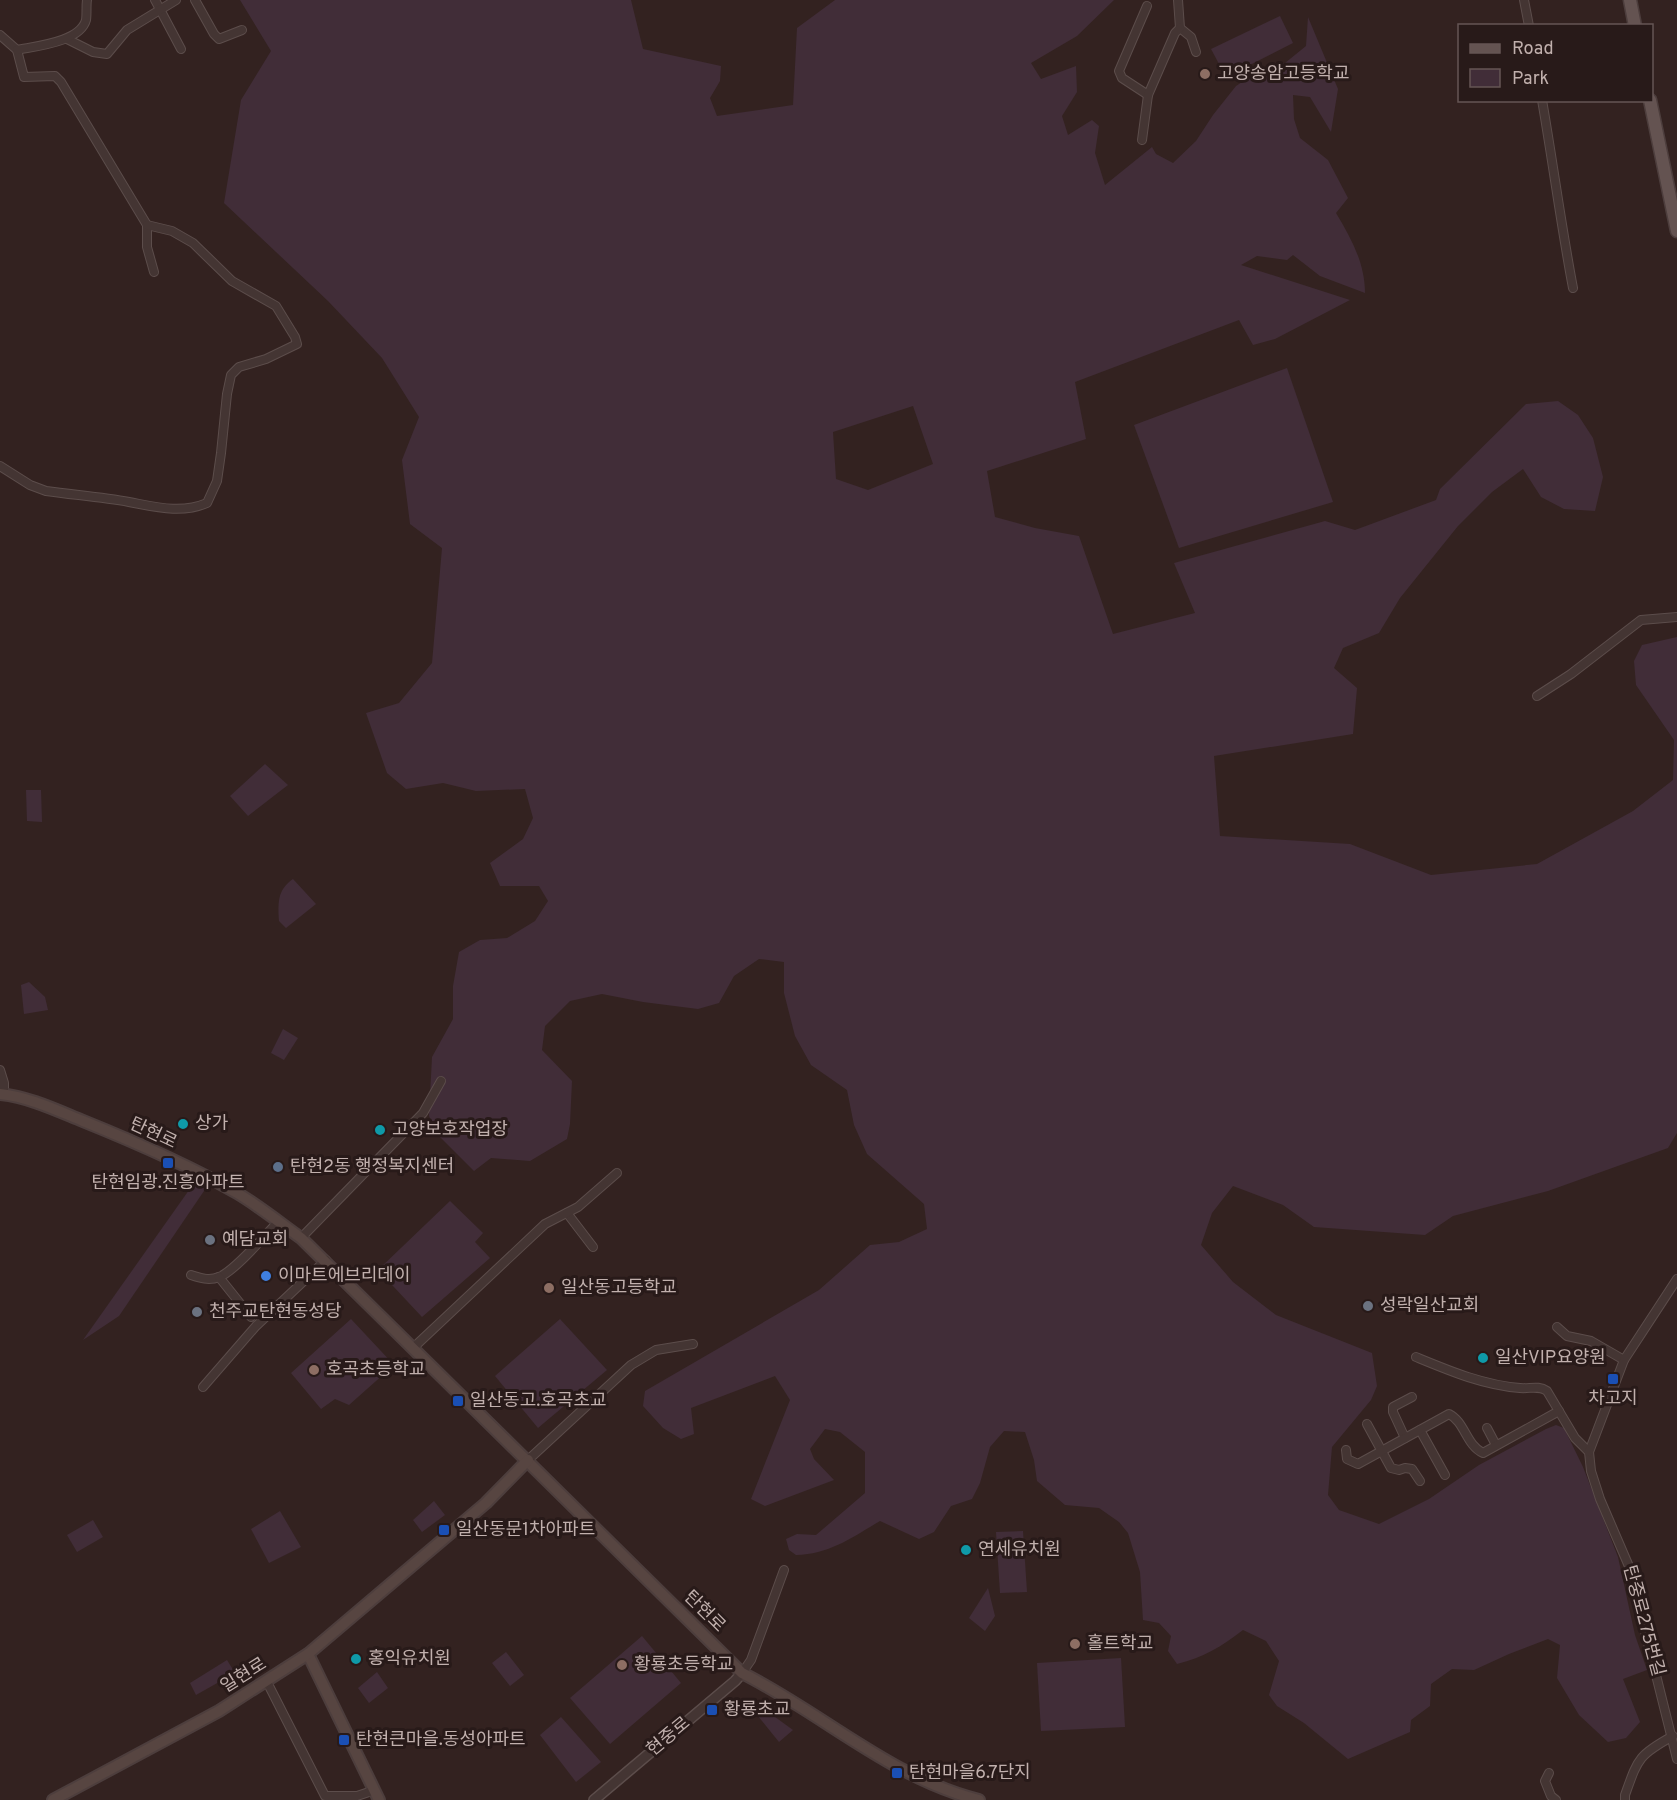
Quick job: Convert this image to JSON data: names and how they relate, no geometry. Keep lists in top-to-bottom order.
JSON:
{
  "streets": {
    "main road": ["탄현로", "일현로"],
    "street": ["탄중로275번길", "현중로"]
  },
  "crossings": [
    ["탄현로", "현중로"]
  ],
  "places": {
    "other": [
      "고양송암고등학교",
      "상가",
      "고양보호작업장",
      "탄현2동 행정복지센터",
      "예담교회",
      "이마트에브리데이",
      "일산동고등학교",
      "성락일산교회",
      "천주교탄현동성당",
      "일산VIP요양원",
      "호곡초등학교",
      "연세유치원",
      "홀트학교",
      "홍익유치원",
      "황룡초등학교"
    ],
    "transit": [
      "탄현임광.진흥아파트",
      "차고지",
      "일산동고.호곡초교",
      "일산동문1차아파트",
      "황룡초교",
      "탄현큰마을.동성아파트",
      "탄현마을6.7단지"
    ]
  },
  "legend": ["Road", "Park"]
}
